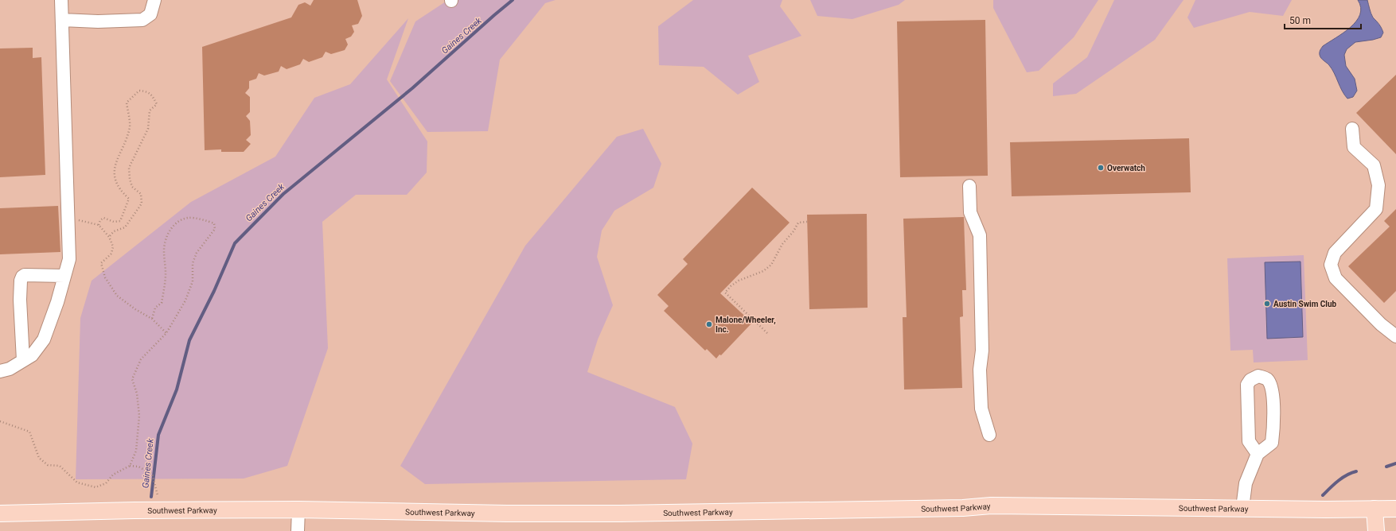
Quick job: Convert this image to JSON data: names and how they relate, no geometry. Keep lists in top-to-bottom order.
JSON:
{
  "streets": {
    "main road": ["Southwest Parkway"]
  },
  "water": ["Gaines Creek"],
  "places": ["Overwatch", "Austin Swim Club", "Malone/Wheeler, Inc."],
  "scale_bar": "50 m"
}
